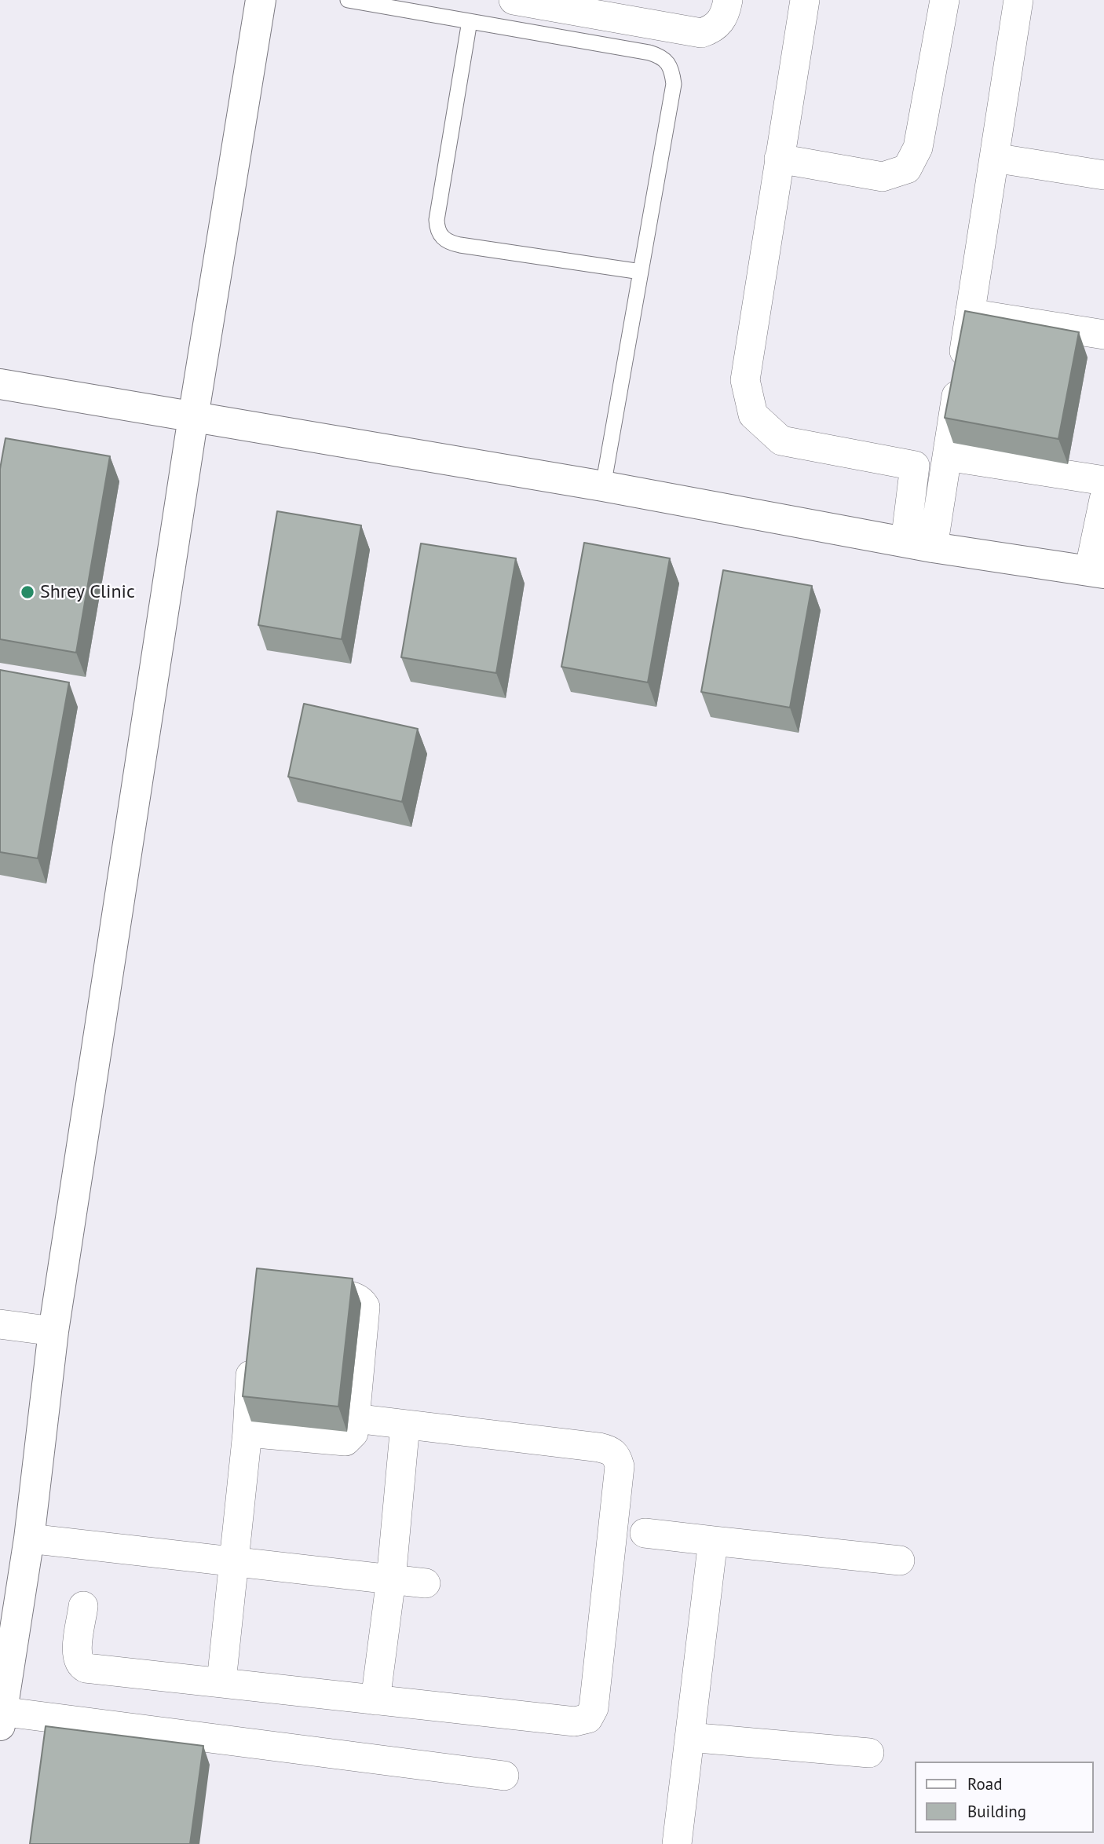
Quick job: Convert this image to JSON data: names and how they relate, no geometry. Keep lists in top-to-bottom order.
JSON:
{
  "places": ["Shrey Clinic"],
  "legend": ["Road", "Building"]
}
